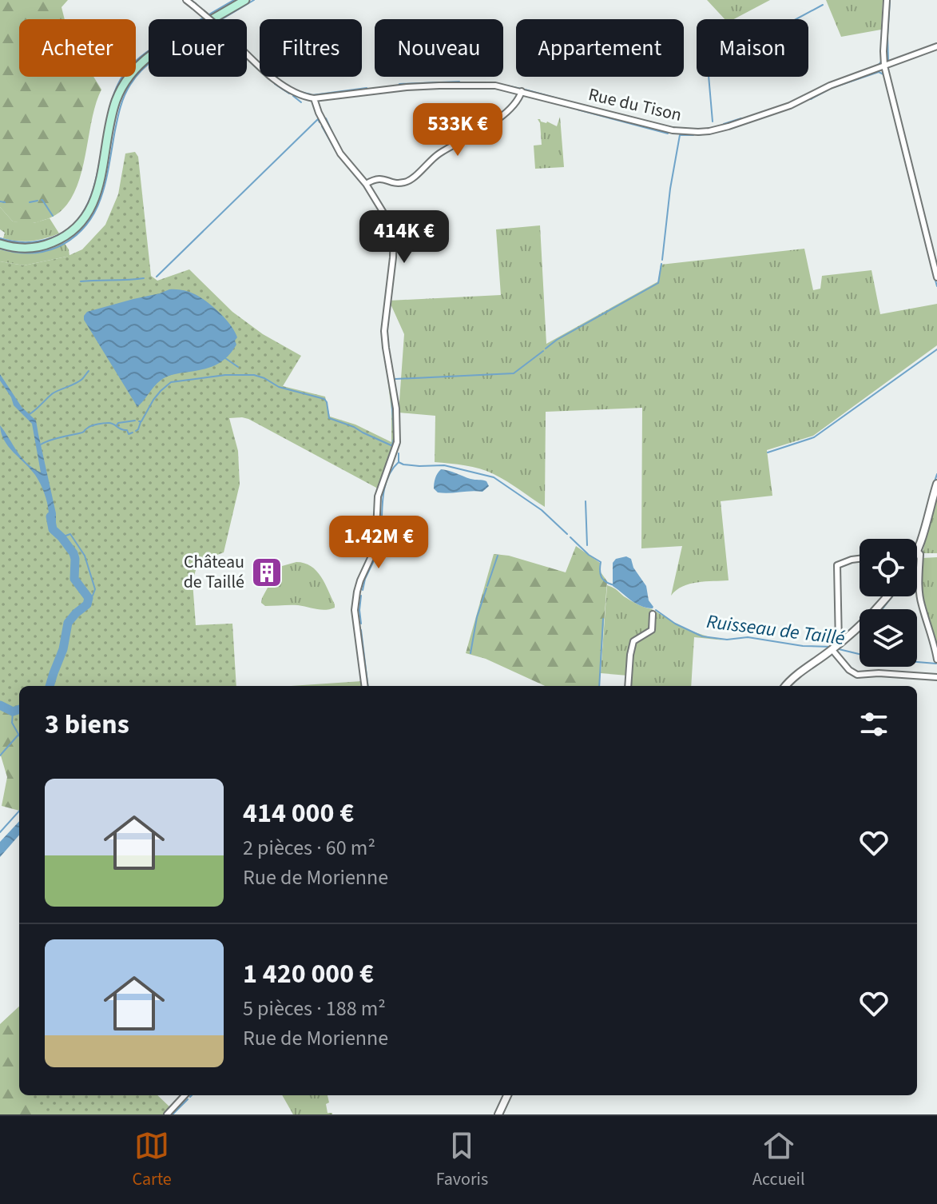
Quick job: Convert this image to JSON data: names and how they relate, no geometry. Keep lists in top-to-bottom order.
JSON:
{
  "streets": {
    "street": ["Rue du Tison"]
  },
  "water": ["Ruisseau de Taillé"],
  "places": {
    "building": ["Château de Taillé"]
  },
  "page": {
    "chip": [
      "Acheter",
      "Louer",
      "Filtres",
      "Nouveau",
      "Appartement",
      "Maison"
    ],
    "price": ["533K €", "414K €", "1.42M €"],
    "heading": "3 biens",
    "list": [
      {
        "name": "414 000 €",
        "note": "2 pièces · 60 m² · Rue de Morienne"
      },
      {
        "name": "1 420 000 €",
        "note": "5 pièces · 188 m² · Rue de Morienne"
      }
    ],
    "tabs": ["Carte", "Favoris", "Accueil"]
  }
}
